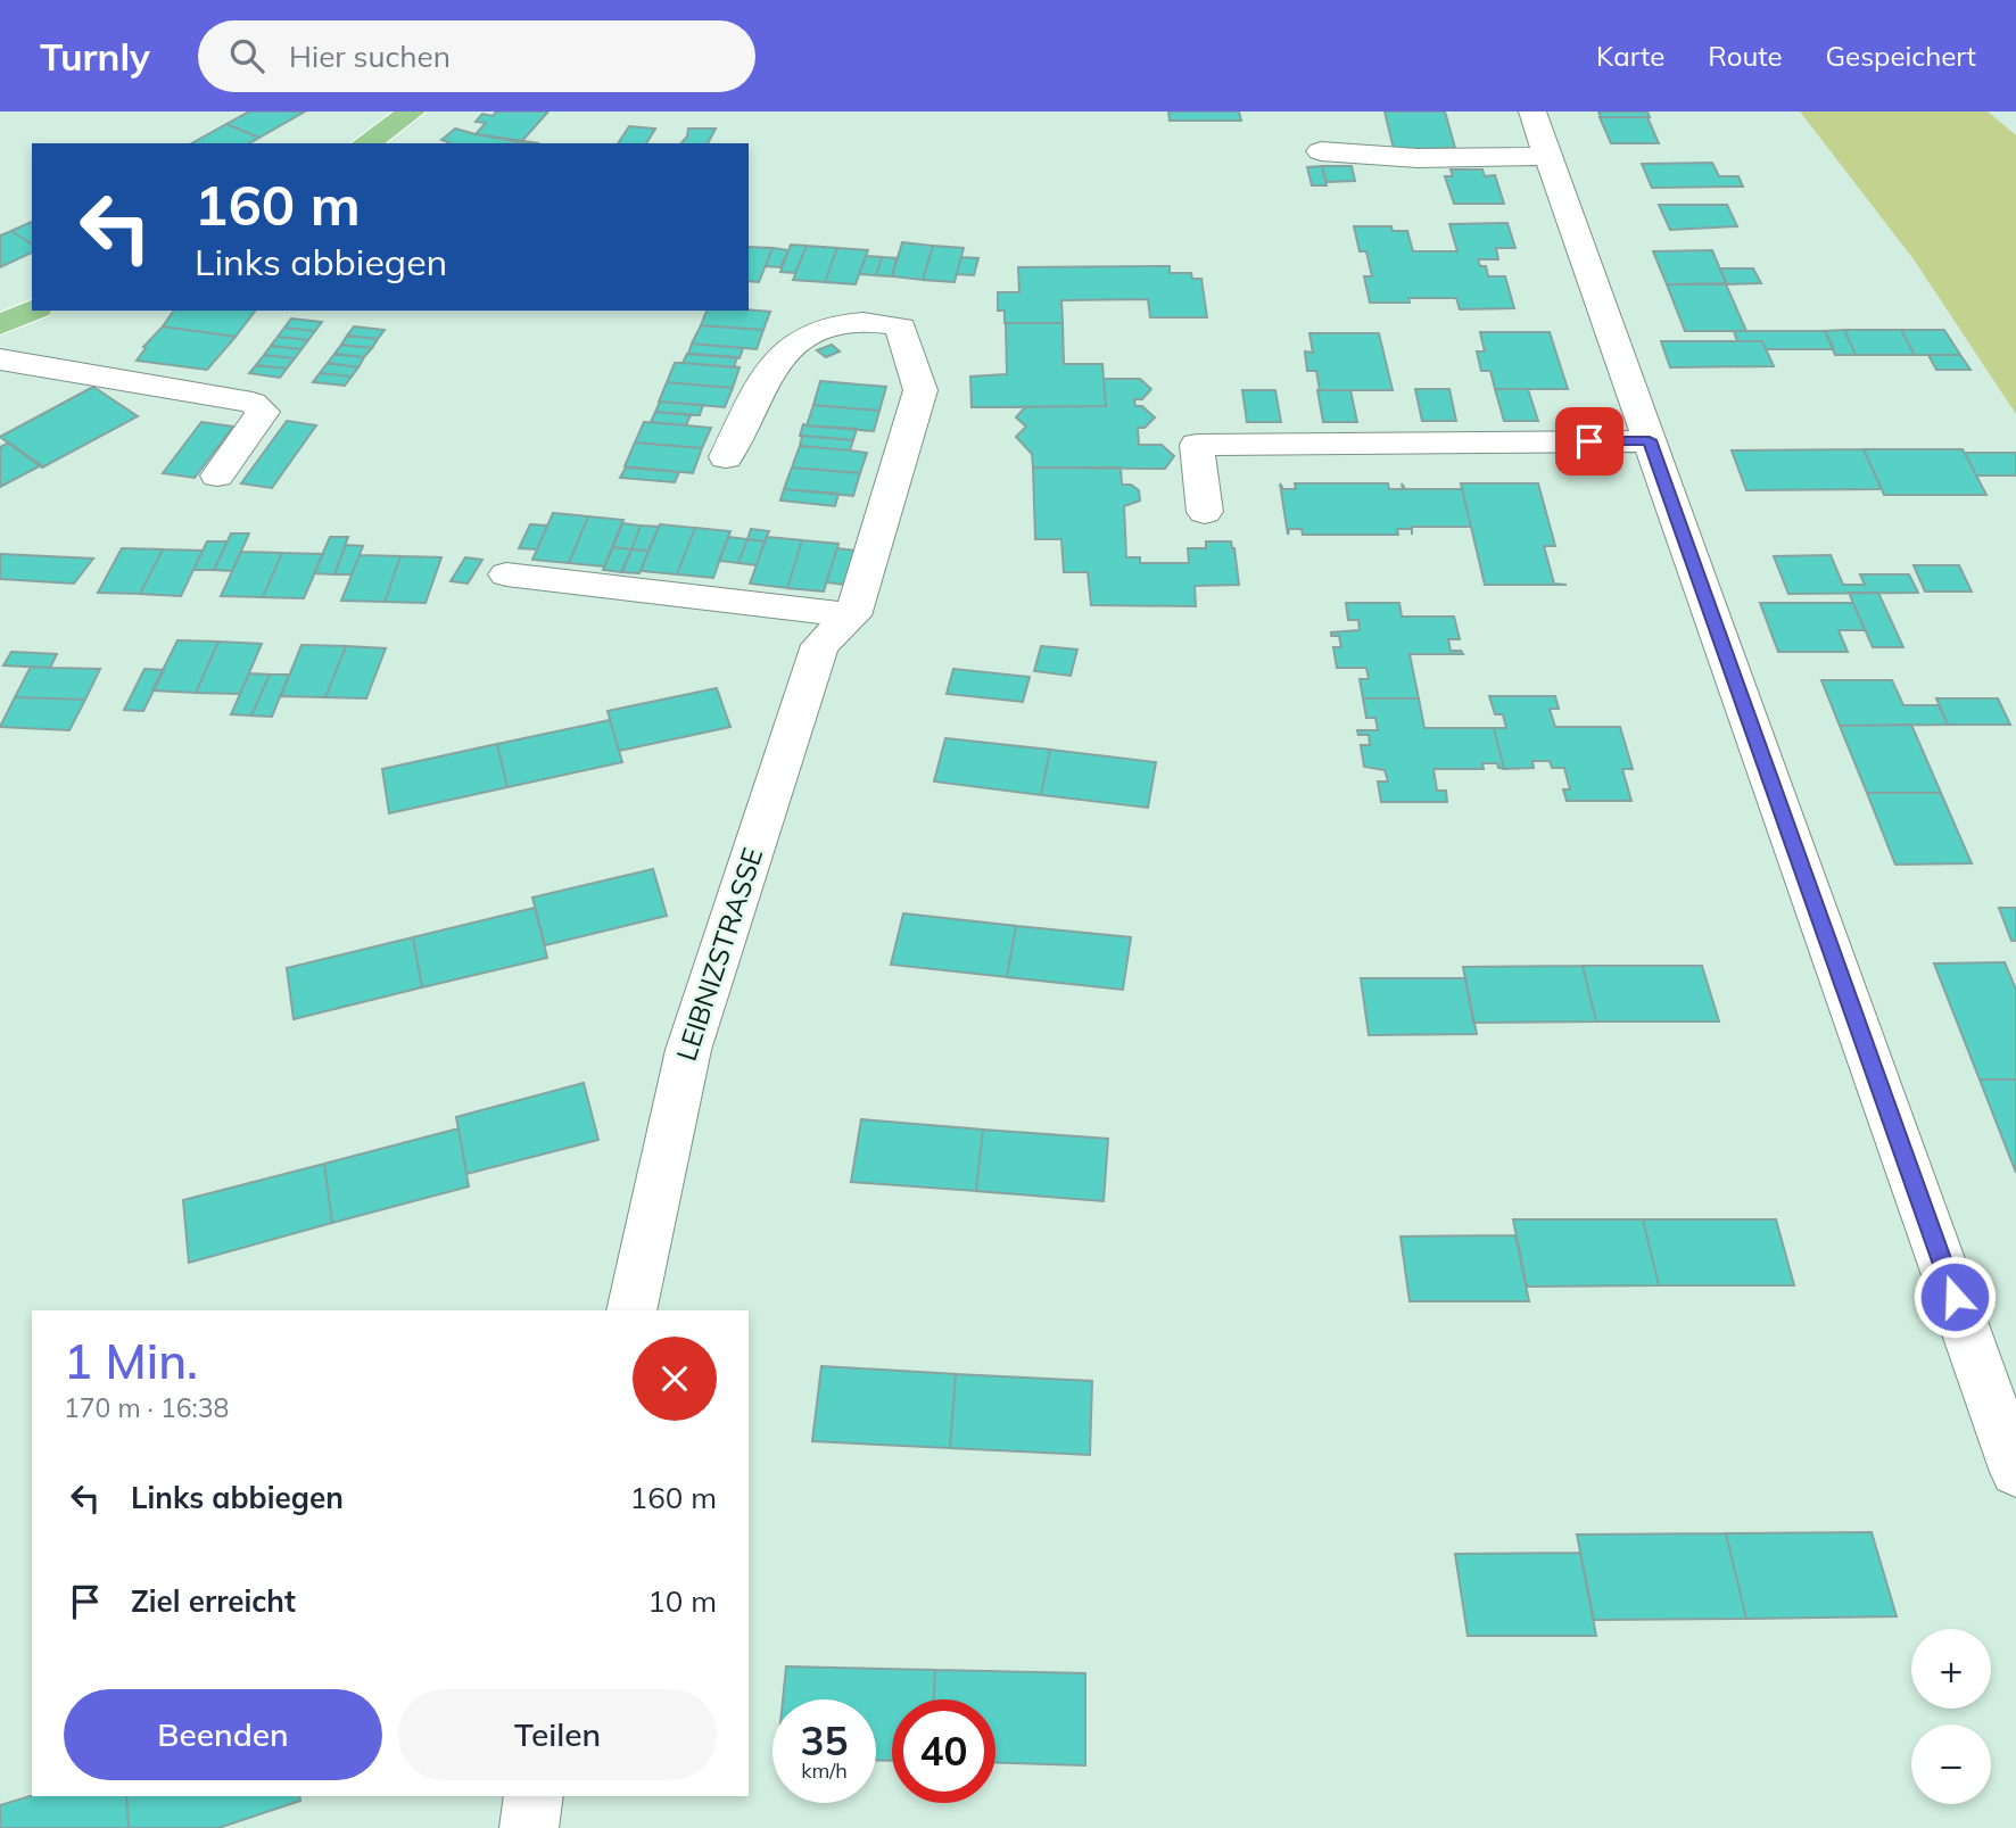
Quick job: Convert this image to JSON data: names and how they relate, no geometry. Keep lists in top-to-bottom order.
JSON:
{
  "streets": {
    "street": ["LEIBNIZSTRASSE"]
  },
  "page": {
    "header": "Turnly",
    "search": "Hier suchen",
    "nav": ["Karte", "Route", "Gespeichert"],
    "turn": ["160 m", "Links abbiegen"],
    "heading": ["1 Min.", "170 m · 16:38"],
    "list": [
      {
        "name": "Links abbiegen",
        "value": "160 m"
      },
      {
        "name": "Ziel erreicht",
        "value": "10 m"
      }
    ],
    "map_buttons": ["+", "−"],
    "buttons": ["Beenden", "Teilen"],
    "speed": "35 km/h",
    "limit": "40"
  }
}
